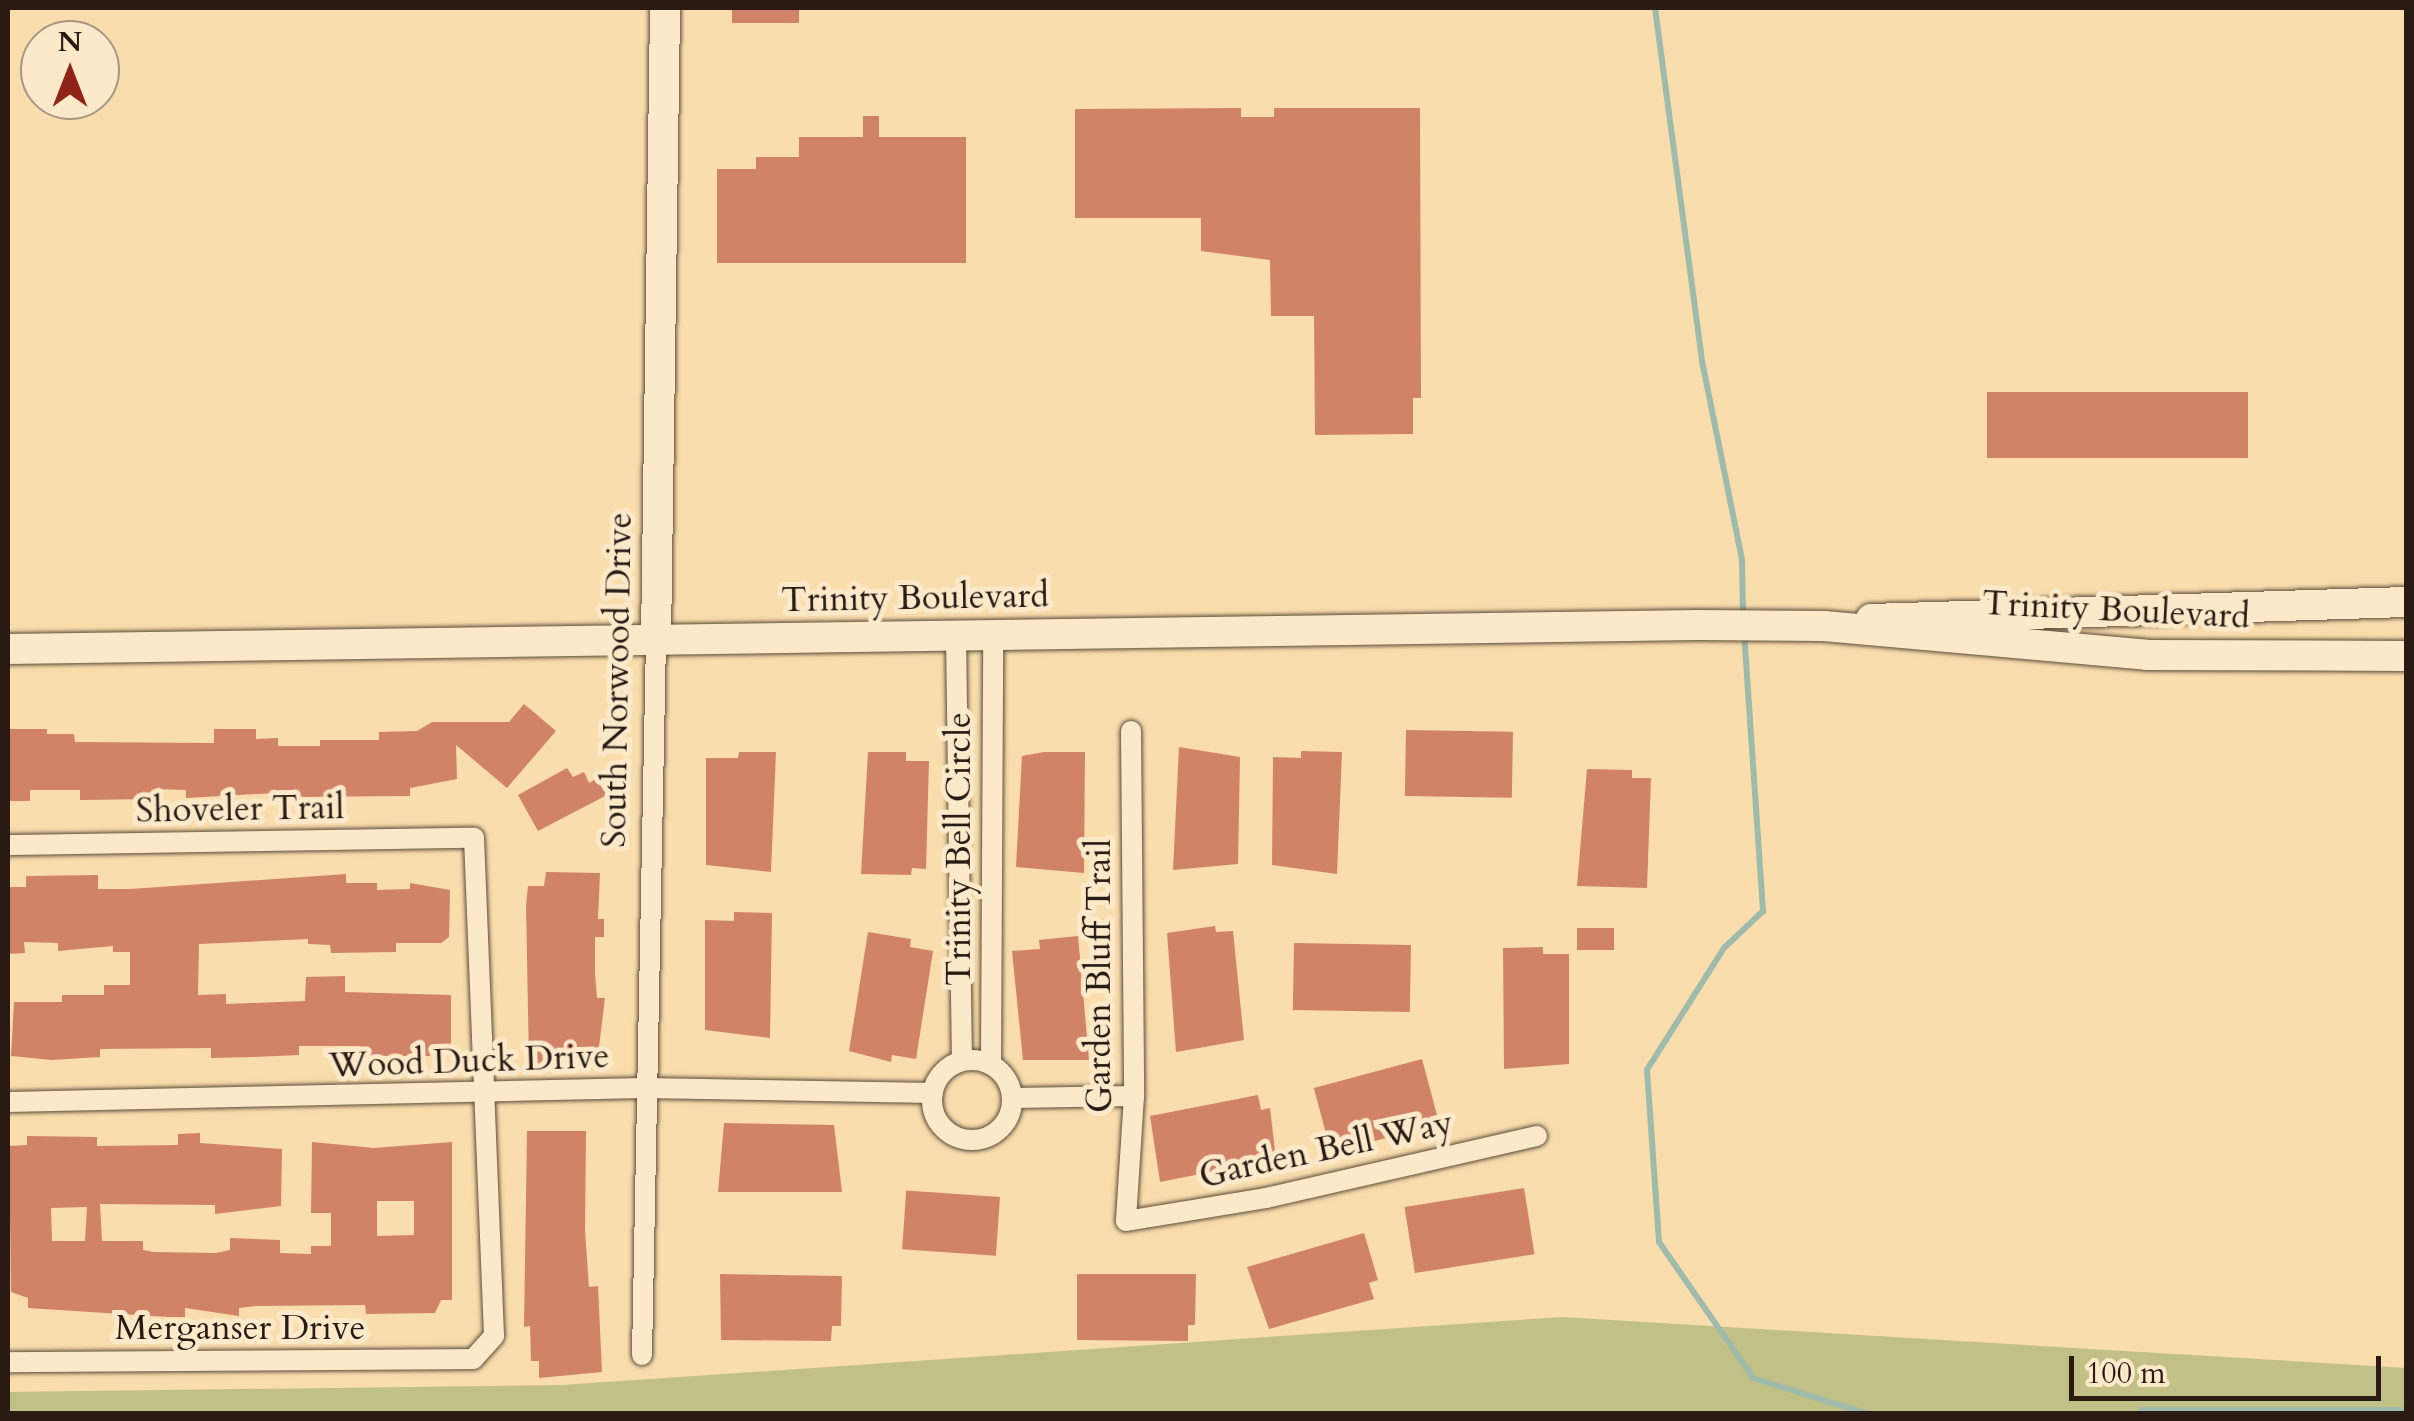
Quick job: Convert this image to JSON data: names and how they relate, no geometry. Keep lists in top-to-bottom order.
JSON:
{
  "streets": {
    "main road": ["Trinity Boulevard", "South Norwood Drive"],
    "street": [
      "Shoveler Trail",
      "Trinity Bell Circle",
      "Garden Bluff Trail",
      "Wood Duck Drive",
      "Garden Bell Way",
      "Merganser Drive"
    ]
  },
  "crossings": [
    ["Trinity Boulevard", "South Norwood Drive"],
    ["Trinity Boulevard", "Trinity Bell Circle"],
    ["South Norwood Drive", "Wood Duck Drive"],
    ["Shoveler Trail", "Wood Duck Drive"],
    ["Shoveler Trail", "Merganser Drive"],
    ["Trinity Bell Circle", "Wood Duck Drive"],
    ["Garden Bluff Trail", "Garden Bell Way"],
    ["Wood Duck Drive", "Merganser Drive"]
  ],
  "scale_bar": "100 m",
  "north": "top"
}
